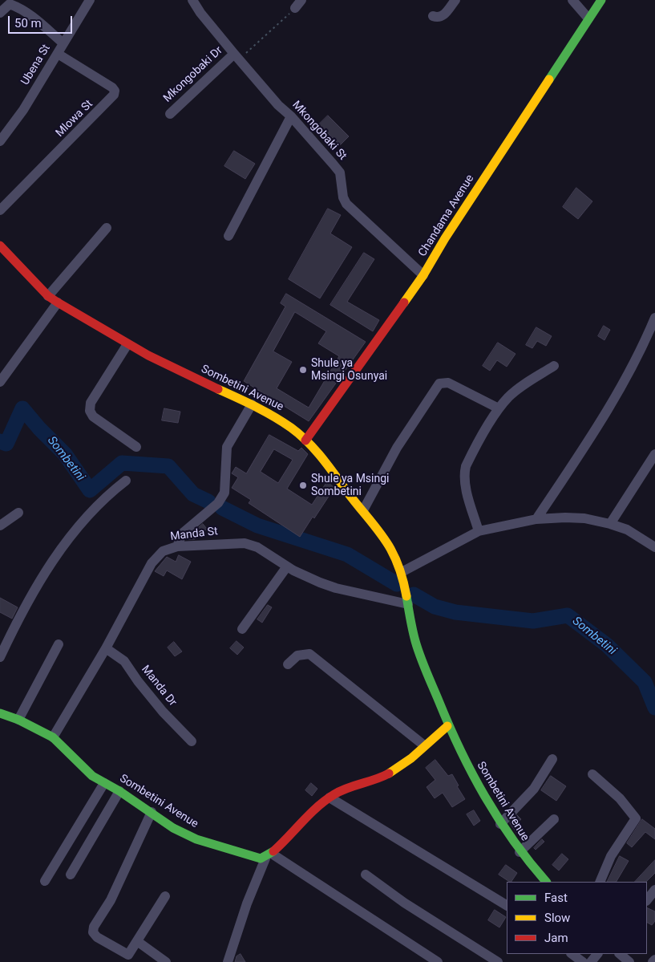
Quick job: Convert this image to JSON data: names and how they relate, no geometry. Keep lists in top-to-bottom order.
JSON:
{
  "streets": {
    "street": [
      "Ubena St",
      "Mkongobaki Dr",
      "Mlowa St",
      "Mkongobaki St",
      "Chandama Avenue",
      "Sombetini Avenue",
      "Manda St",
      "Manda Dr"
    ]
  },
  "crossings": [
    ["Ubena St", "Mlowa St"],
    ["Mkongobaki Dr", "Mkongobaki St"],
    ["Mkongobaki St", "Chandama Avenue"],
    ["Chandama Avenue", "Sombetini Avenue"],
    ["Sombetini Avenue", "Manda St"],
    ["Manda St", "Manda Dr"]
  ],
  "water": ["Sombetini"],
  "places": ["Shule ya Msingi Osunyai", "Shule ya Msingi Sombetini"],
  "legend": ["Fast", "Slow", "Jam"],
  "scale_bar": "50 m"
}
